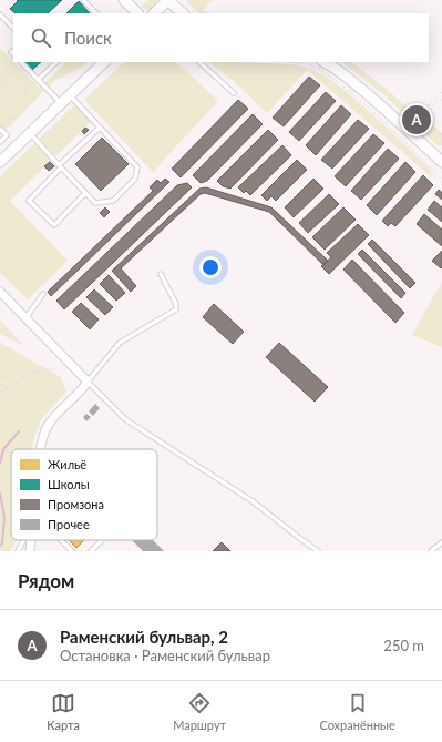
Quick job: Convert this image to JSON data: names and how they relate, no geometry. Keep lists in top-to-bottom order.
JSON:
{
  "legend": [
    "Жильё",
    "Школы",
    "Промзона",
    "Прочее"
  ],
  "page": {
    "search": "Поиск",
    "pins": "A",
    "heading": "Рядом",
    "list": [
      {
        "mark": "A",
        "name": "Раменский бульвар, 2",
        "note": "Остановка · Раменский бульвар",
        "value": "250 m"
      }
    ],
    "nav": ["Карта", "Маршрут", "Сохранённые"]
  }
}
